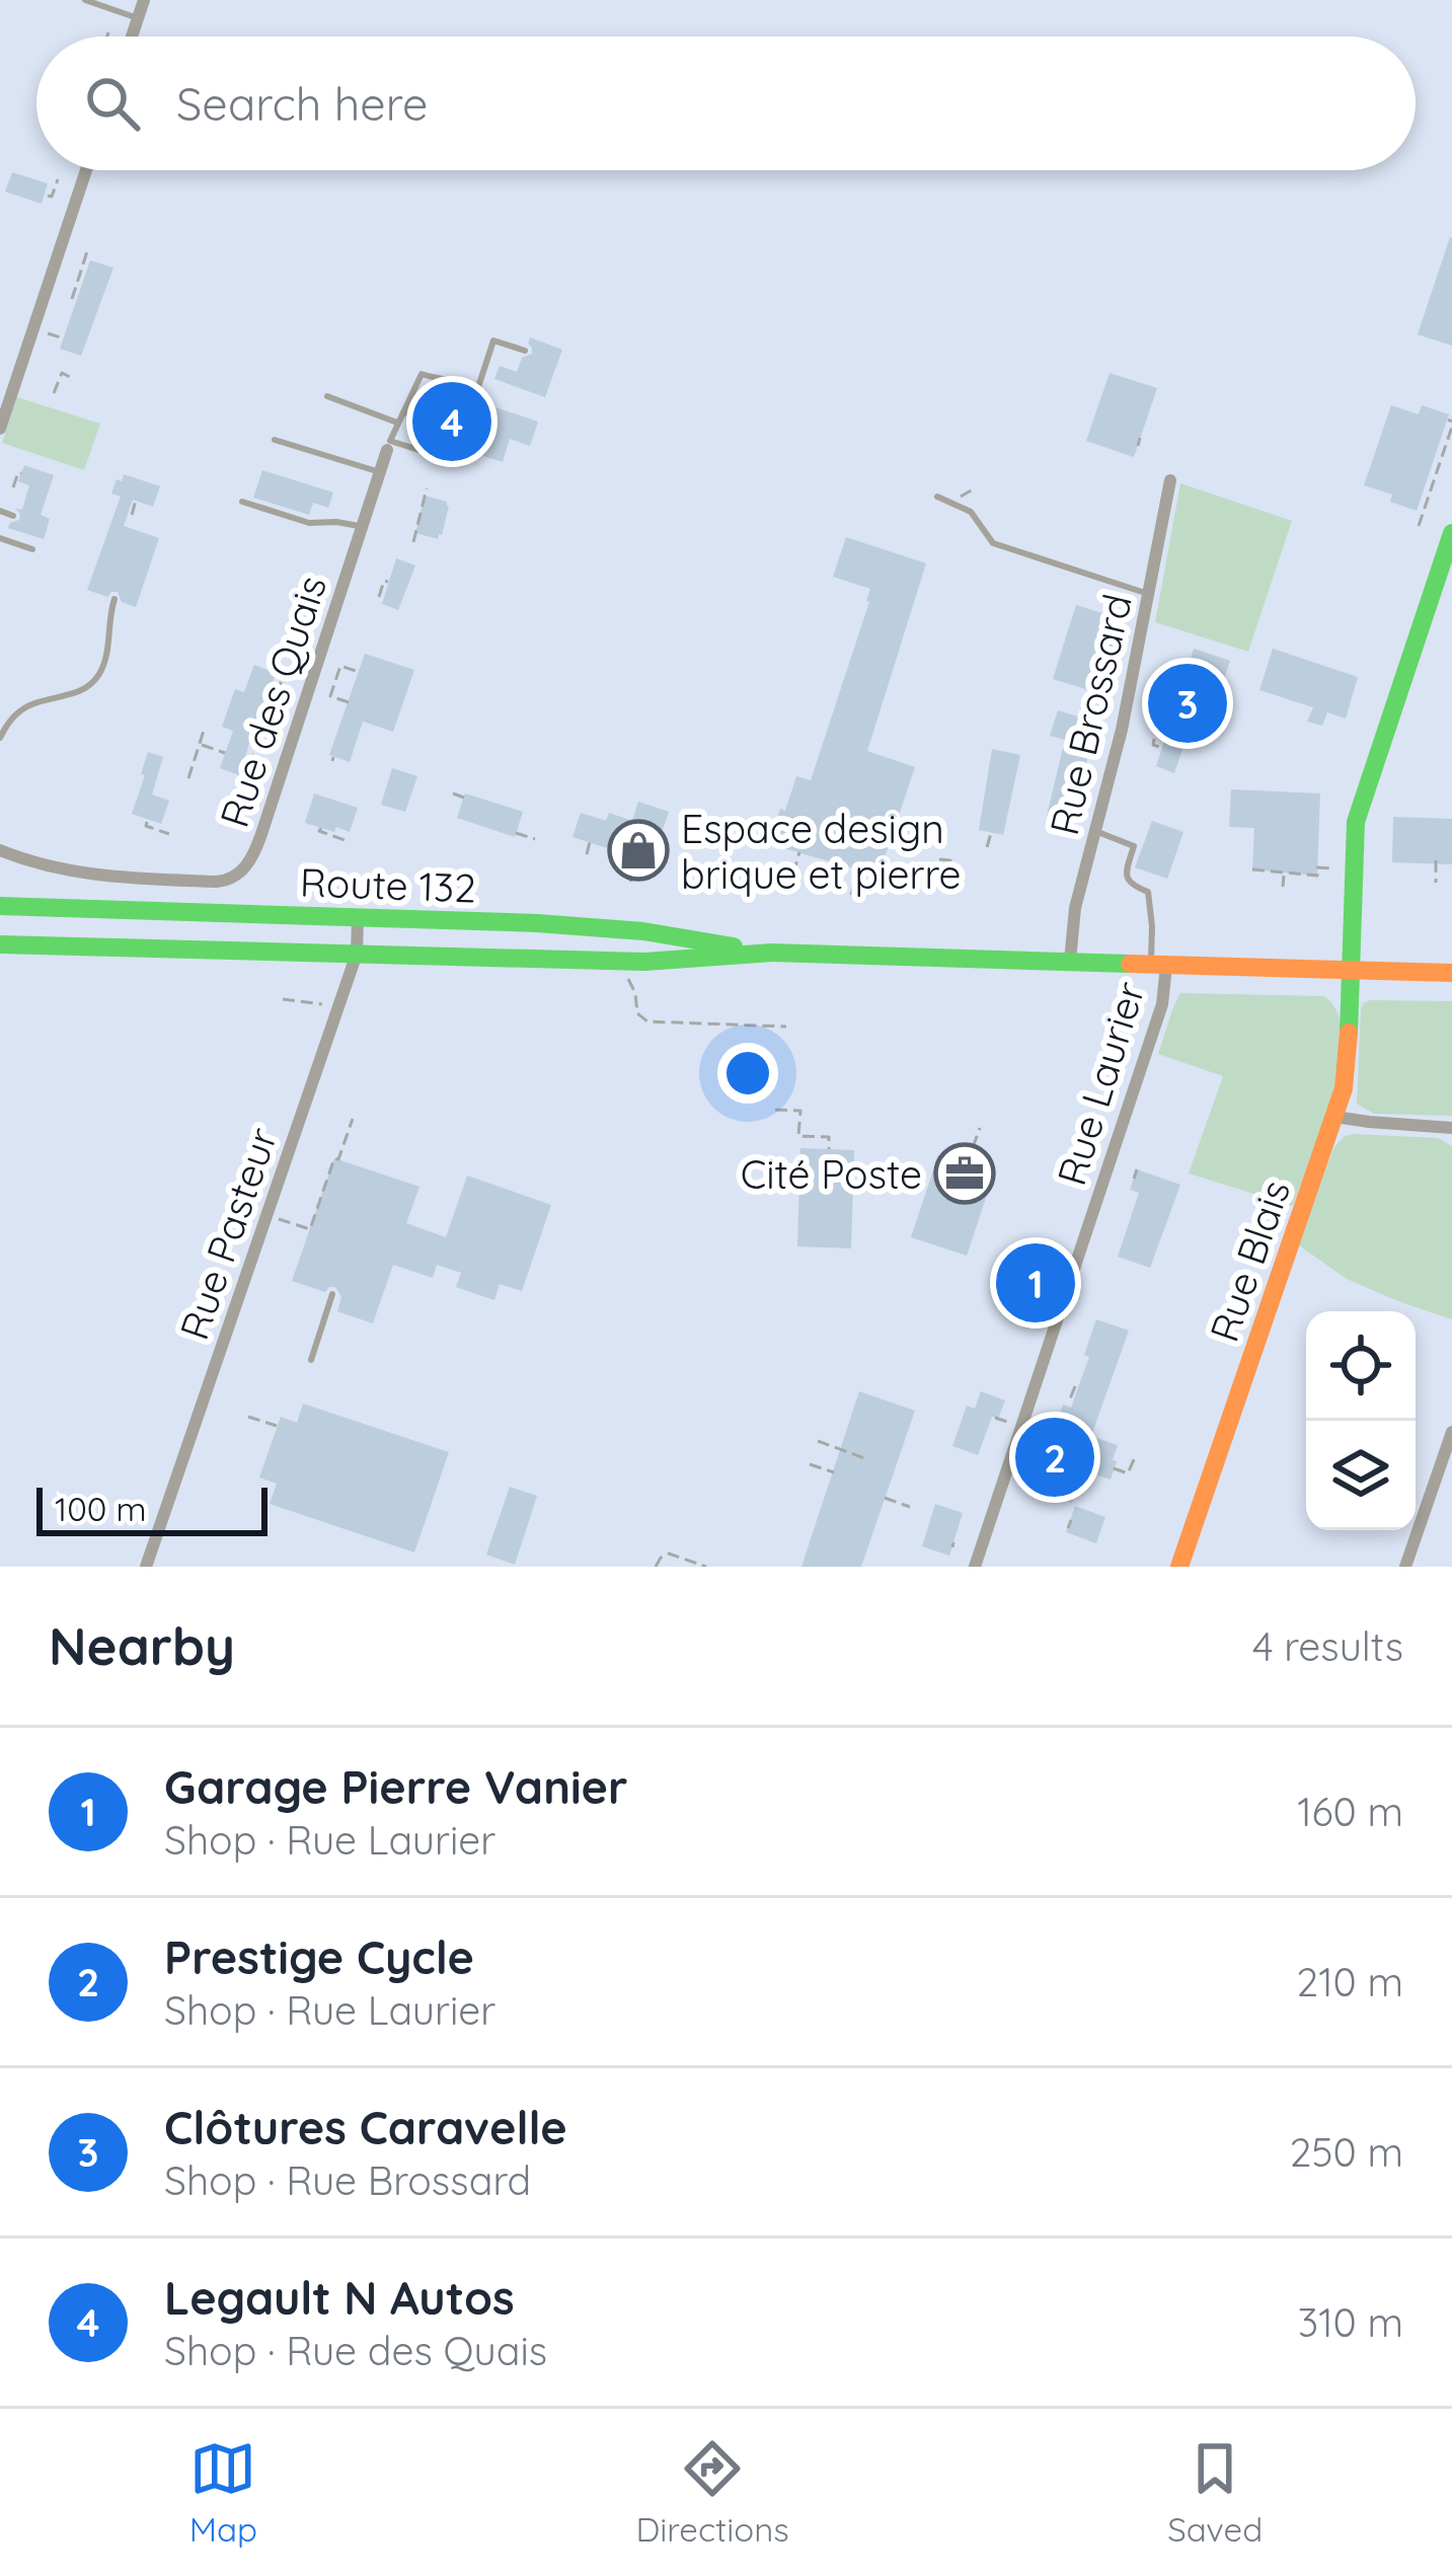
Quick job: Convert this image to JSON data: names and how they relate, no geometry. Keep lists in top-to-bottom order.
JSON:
{
  "streets": {
    "main road": ["Route 132", "Rue Blais"],
    "street": [
      "Rue des Quais",
      "Rue Brossard",
      "Rue Laurier",
      "Rue Pasteur"
    ]
  },
  "crossings": [
    ["Rue Brossard", "Route 132"],
    ["Route 132", "Rue Laurier"],
    ["Route 132", "Rue Pasteur"],
    ["Route 132", "Rue Blais"]
  ],
  "places": {
    "shop": ["Espace design brique et pierre"],
    "office": ["Cité Poste"]
  },
  "scale_bar": "100 m",
  "page": {
    "search": "Search here",
    "pins": [
      "4",
      "3",
      "1",
      "2"
    ],
    "scale": "100 m",
    "heading": ["Nearby", "4 results"],
    "list": [
      {
        "mark": "1",
        "name": "Garage Pierre Vanier",
        "note": "Shop · Rue Laurier",
        "value": "160 m"
      },
      {
        "mark": "2",
        "name": "Prestige Cycle",
        "note": "Shop · Rue Laurier",
        "value": "210 m"
      },
      {
        "mark": "3",
        "name": "Clôtures Caravelle",
        "note": "Shop · Rue Brossard",
        "value": "250 m"
      },
      {
        "mark": "4",
        "name": "Legault N Autos",
        "note": "Shop · Rue des Quais",
        "value": "310 m"
      }
    ],
    "nav": ["Map", "Directions", "Saved"]
  }
}
